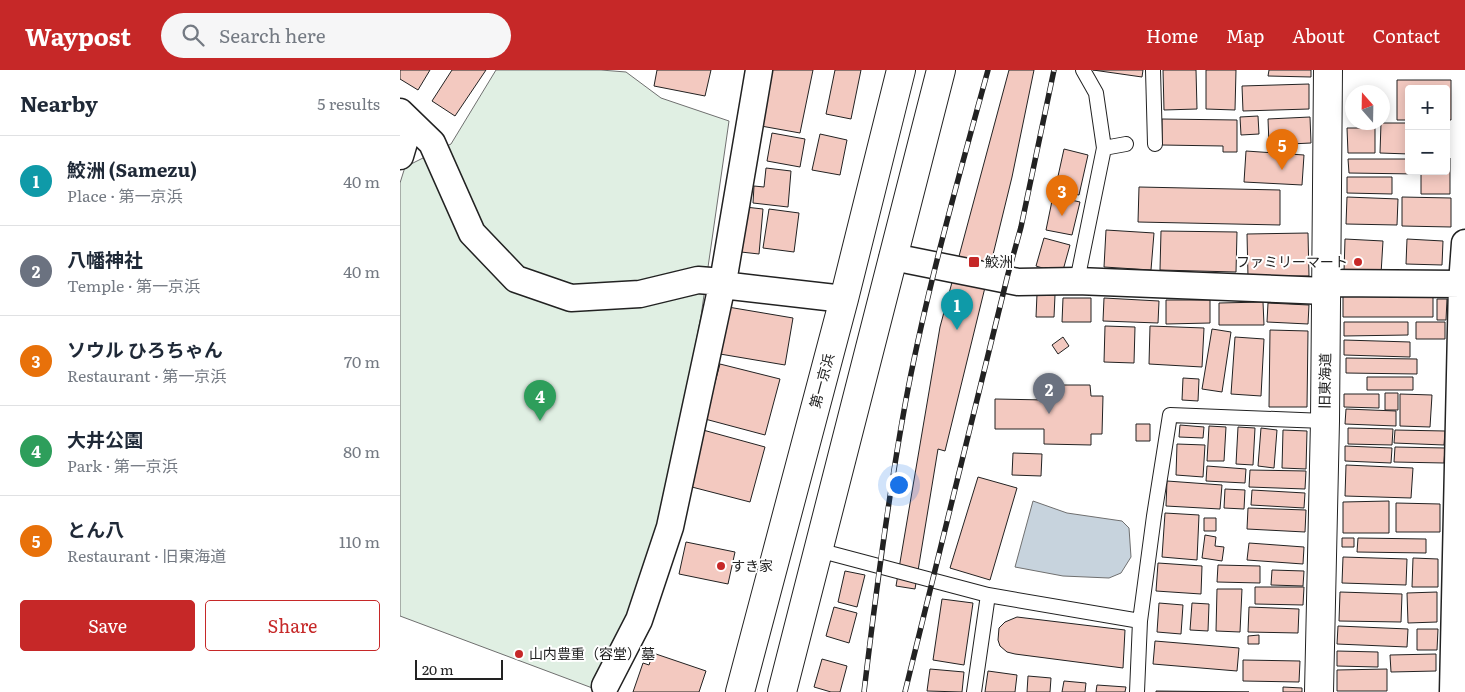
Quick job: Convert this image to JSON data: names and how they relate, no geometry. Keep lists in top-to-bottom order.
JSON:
{
  "streets": {
    "main road": ["第一京浜", "旧東海道"]
  },
  "places": {
    "transit": ["鮫洲"],
    "other": ["ファミリーマート", "すき家", "山内豊重（容堂）墓"]
  },
  "scale_bar": "20 m",
  "north": "top",
  "page": {
    "header": "Waypost",
    "search": "Search here",
    "nav": [
      "Home",
      "Map",
      "About",
      "Contact"
    ],
    "heading": ["Nearby", "5 results"],
    "map_buttons": ["+", "−"],
    "pins": [
      "5",
      "3",
      "1",
      "2",
      "4"
    ],
    "list": [
      {
        "mark": "1",
        "name": "鮫洲 (Samezu)",
        "note": "Place · 第一京浜",
        "value": "40 m"
      },
      {
        "mark": "2",
        "name": "八幡神社",
        "note": "Temple · 第一京浜",
        "value": "40 m"
      },
      {
        "mark": "3",
        "name": "ソウル ひろちゃん",
        "note": "Restaurant · 第一京浜",
        "value": "70 m"
      },
      {
        "mark": "4",
        "name": "大井公園",
        "note": "Park · 第一京浜",
        "value": "80 m"
      },
      {
        "mark": "5",
        "name": "とん八",
        "note": "Restaurant · 旧東海道",
        "value": "110 m"
      }
    ],
    "buttons": ["Save", "Share"],
    "scale": "20 m"
  }
}
